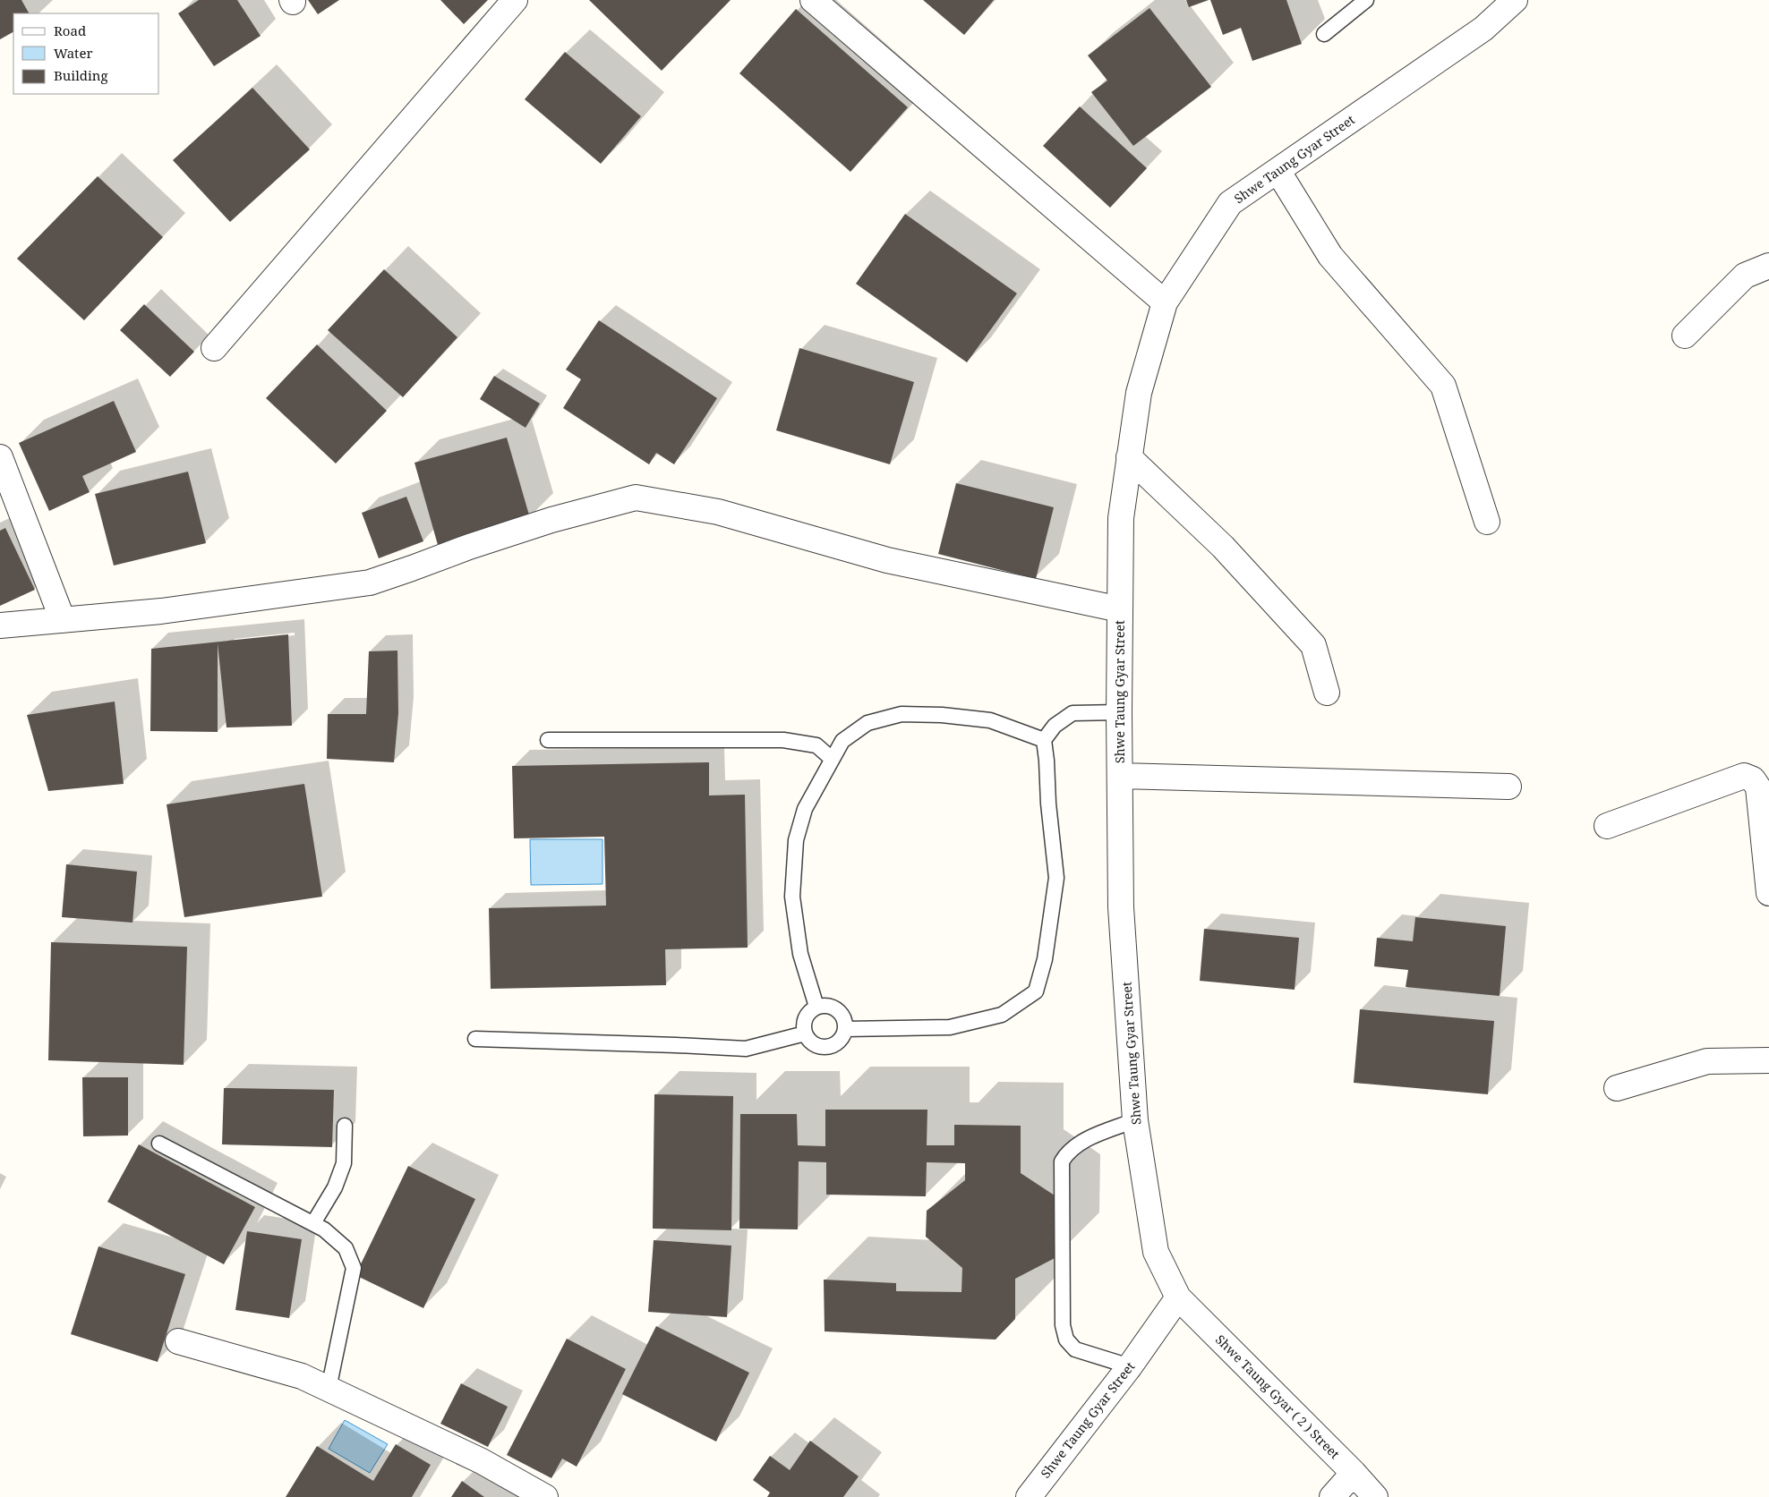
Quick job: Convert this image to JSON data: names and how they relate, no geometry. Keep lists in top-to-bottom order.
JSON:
{
  "streets": {
    "street": ["Shwe Taung Gyar Street", "Shwe Taung Gyar ( 2 ) Street"]
  },
  "crossings": [
    ["Shwe Taung Gyar Street", "Shwe Taung Gyar ( 2 ) Street"]
  ],
  "legend": ["Road", "Water", "Building"]
}
